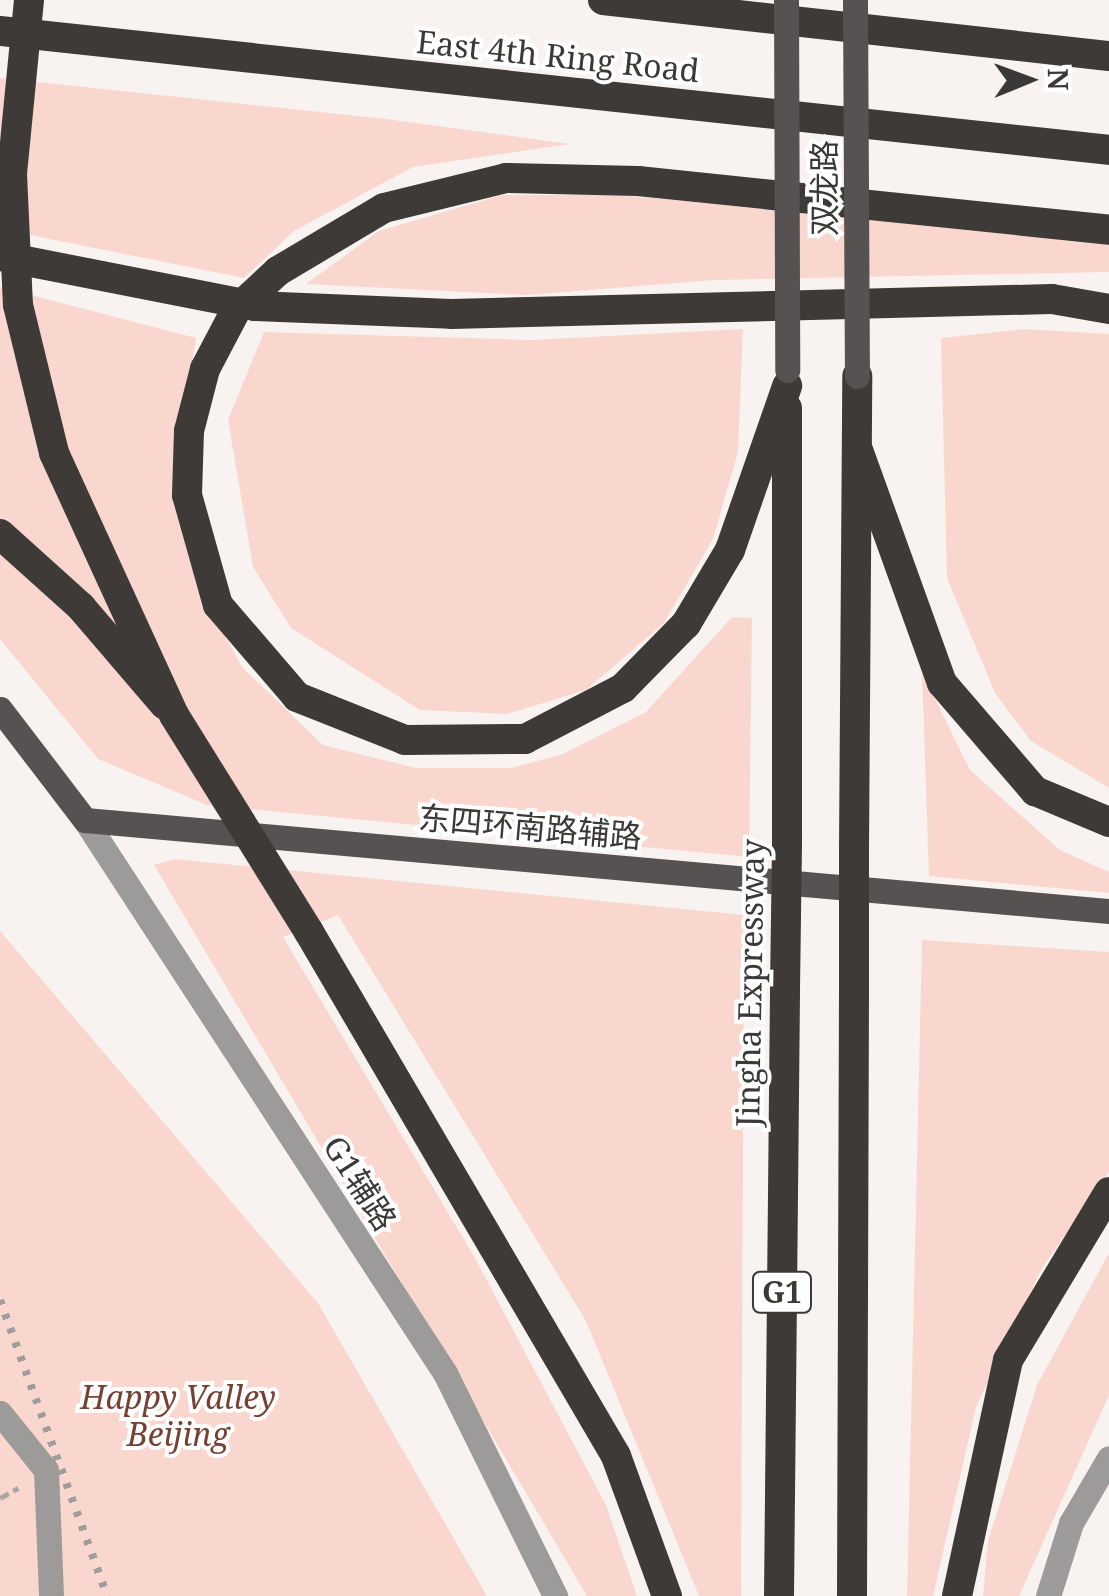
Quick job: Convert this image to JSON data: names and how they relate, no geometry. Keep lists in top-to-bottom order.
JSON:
{
  "streets": {
    "highway": ["East 4th Ring Road", "Jingha Expressway", "G1"],
    "main road": ["双龙路", "东四环南路辅路"],
    "street": ["G1辅路"]
  },
  "crossings": [
    ["双龙路", "Jingha Expressway"],
    ["双龙路", "G1"],
    ["东四环南路辅路", "G1辅路"]
  ],
  "parks": ["Happy Valley Beijing"],
  "north": "right"
}
